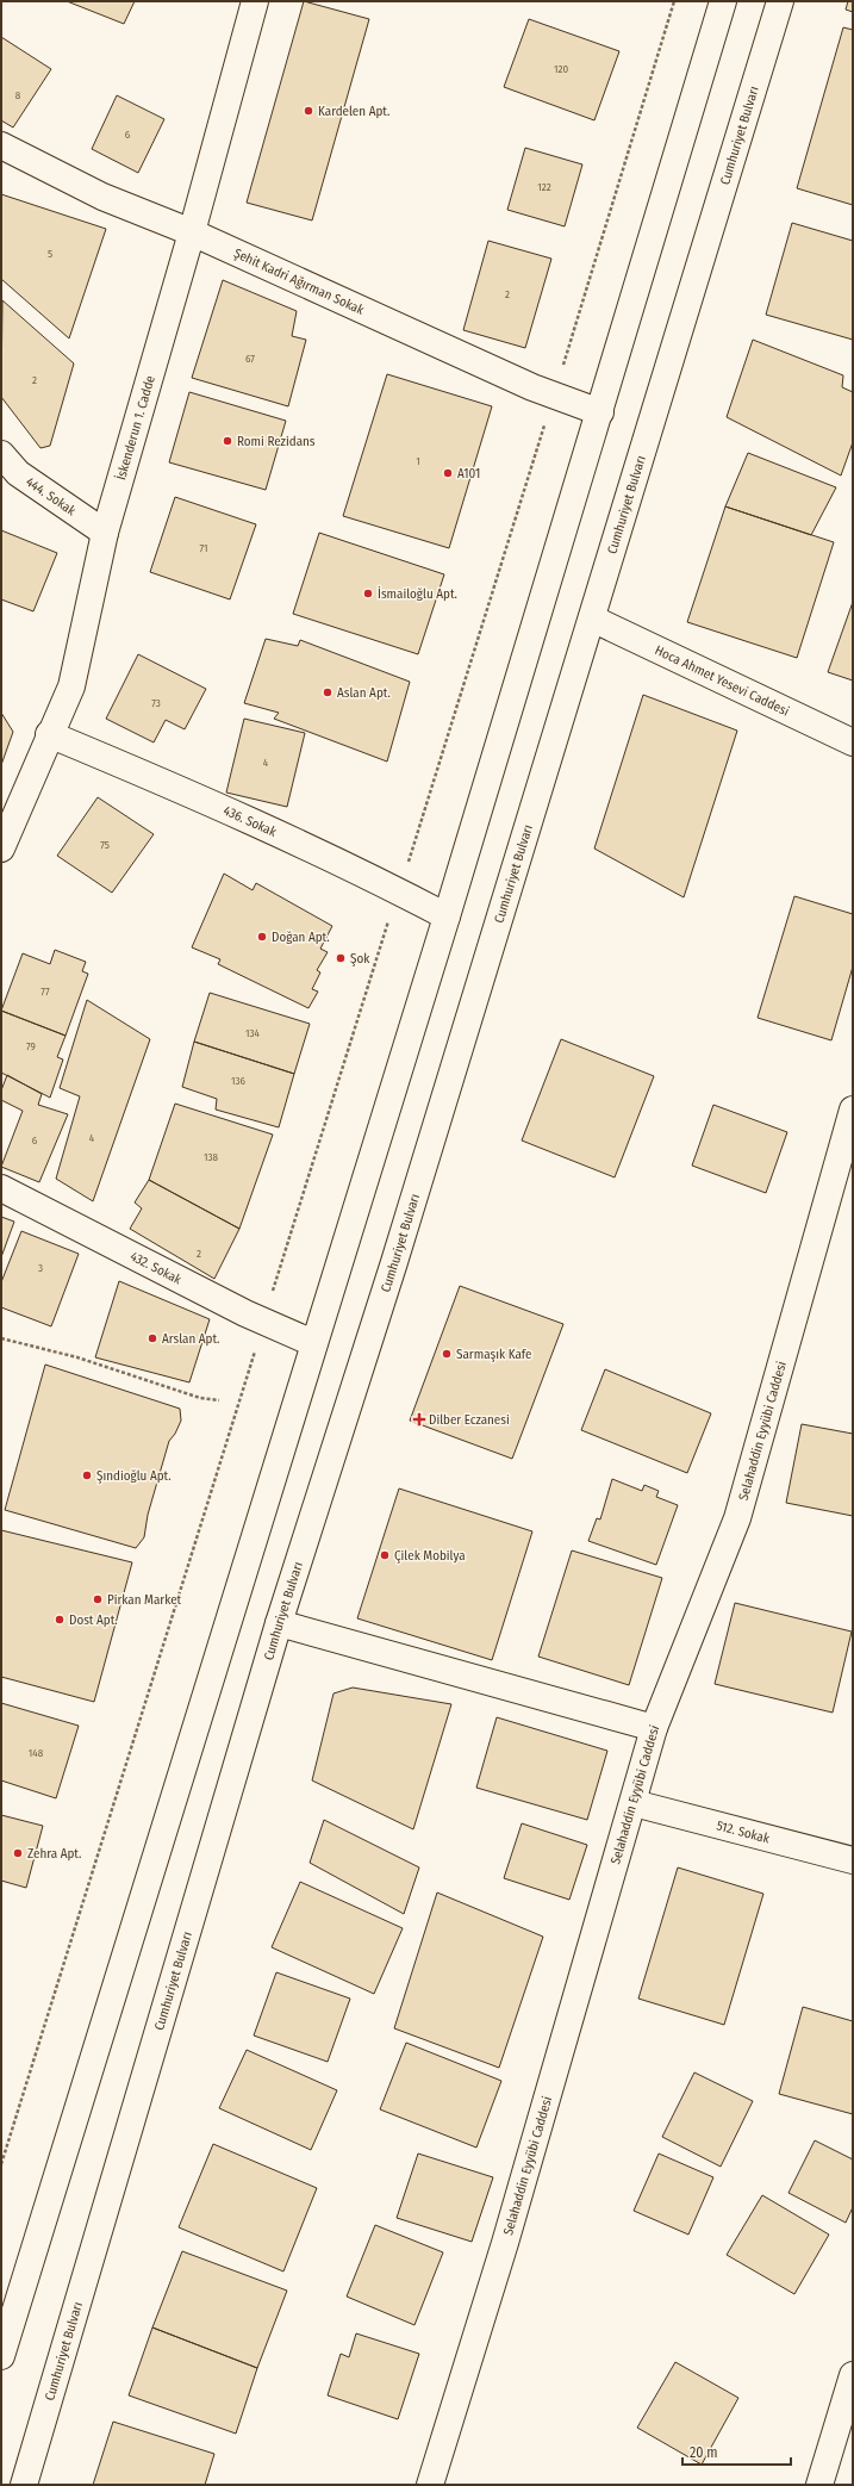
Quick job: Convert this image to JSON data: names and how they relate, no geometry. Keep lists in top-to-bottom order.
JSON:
{
  "streets": {
    "main road": [
      "Cumhuriyet Bulvarı",
      "Şehit Kadri Ağırman Sokak",
      "İskenderun 1. Cadde",
      "444. Sokak",
      "Hoca Ahmet Yesevi Caddesi",
      "436. Sokak",
      "432. Sokak",
      "Selahaddin Eyyübi Caddesi",
      "512. Sokak"
    ]
  },
  "crossings": [
    ["Cumhuriyet Bulvarı", "Hoca Ahmet Yesevi Caddesi"],
    ["Şehit Kadri Ağırman Sokak", "İskenderun 1. Cadde"],
    ["İskenderun 1. Cadde", "444. Sokak"],
    ["İskenderun 1. Cadde", "436. Sokak"],
    ["Selahaddin Eyyübi Caddesi", "512. Sokak"]
  ],
  "places": {
    "other": [
      "Kardelen Apt.",
      "Romi Rezidans",
      "A101",
      "İsmailoğlu Apt.",
      "Aslan Apt.",
      "Doğan Apt.",
      "Şok",
      "Arslan Apt.",
      "Sarmaşık Kafe",
      "Şındioğlu Apt.",
      "Çilek Mobilya",
      "Pirkan Market",
      "Dost Apt.",
      "Zehra Apt."
    ],
    "health": ["Dilber Eczanesi"]
  },
  "house_numbers": [
    "120",
    "8",
    "6",
    "122",
    "5",
    "2",
    "67",
    "2",
    "1",
    "71",
    "73",
    "4",
    "75",
    "77",
    "134",
    "79",
    "136",
    "4",
    "6",
    "138",
    "2",
    "3",
    "148"
  ],
  "scale_bar": "20 m"
}
